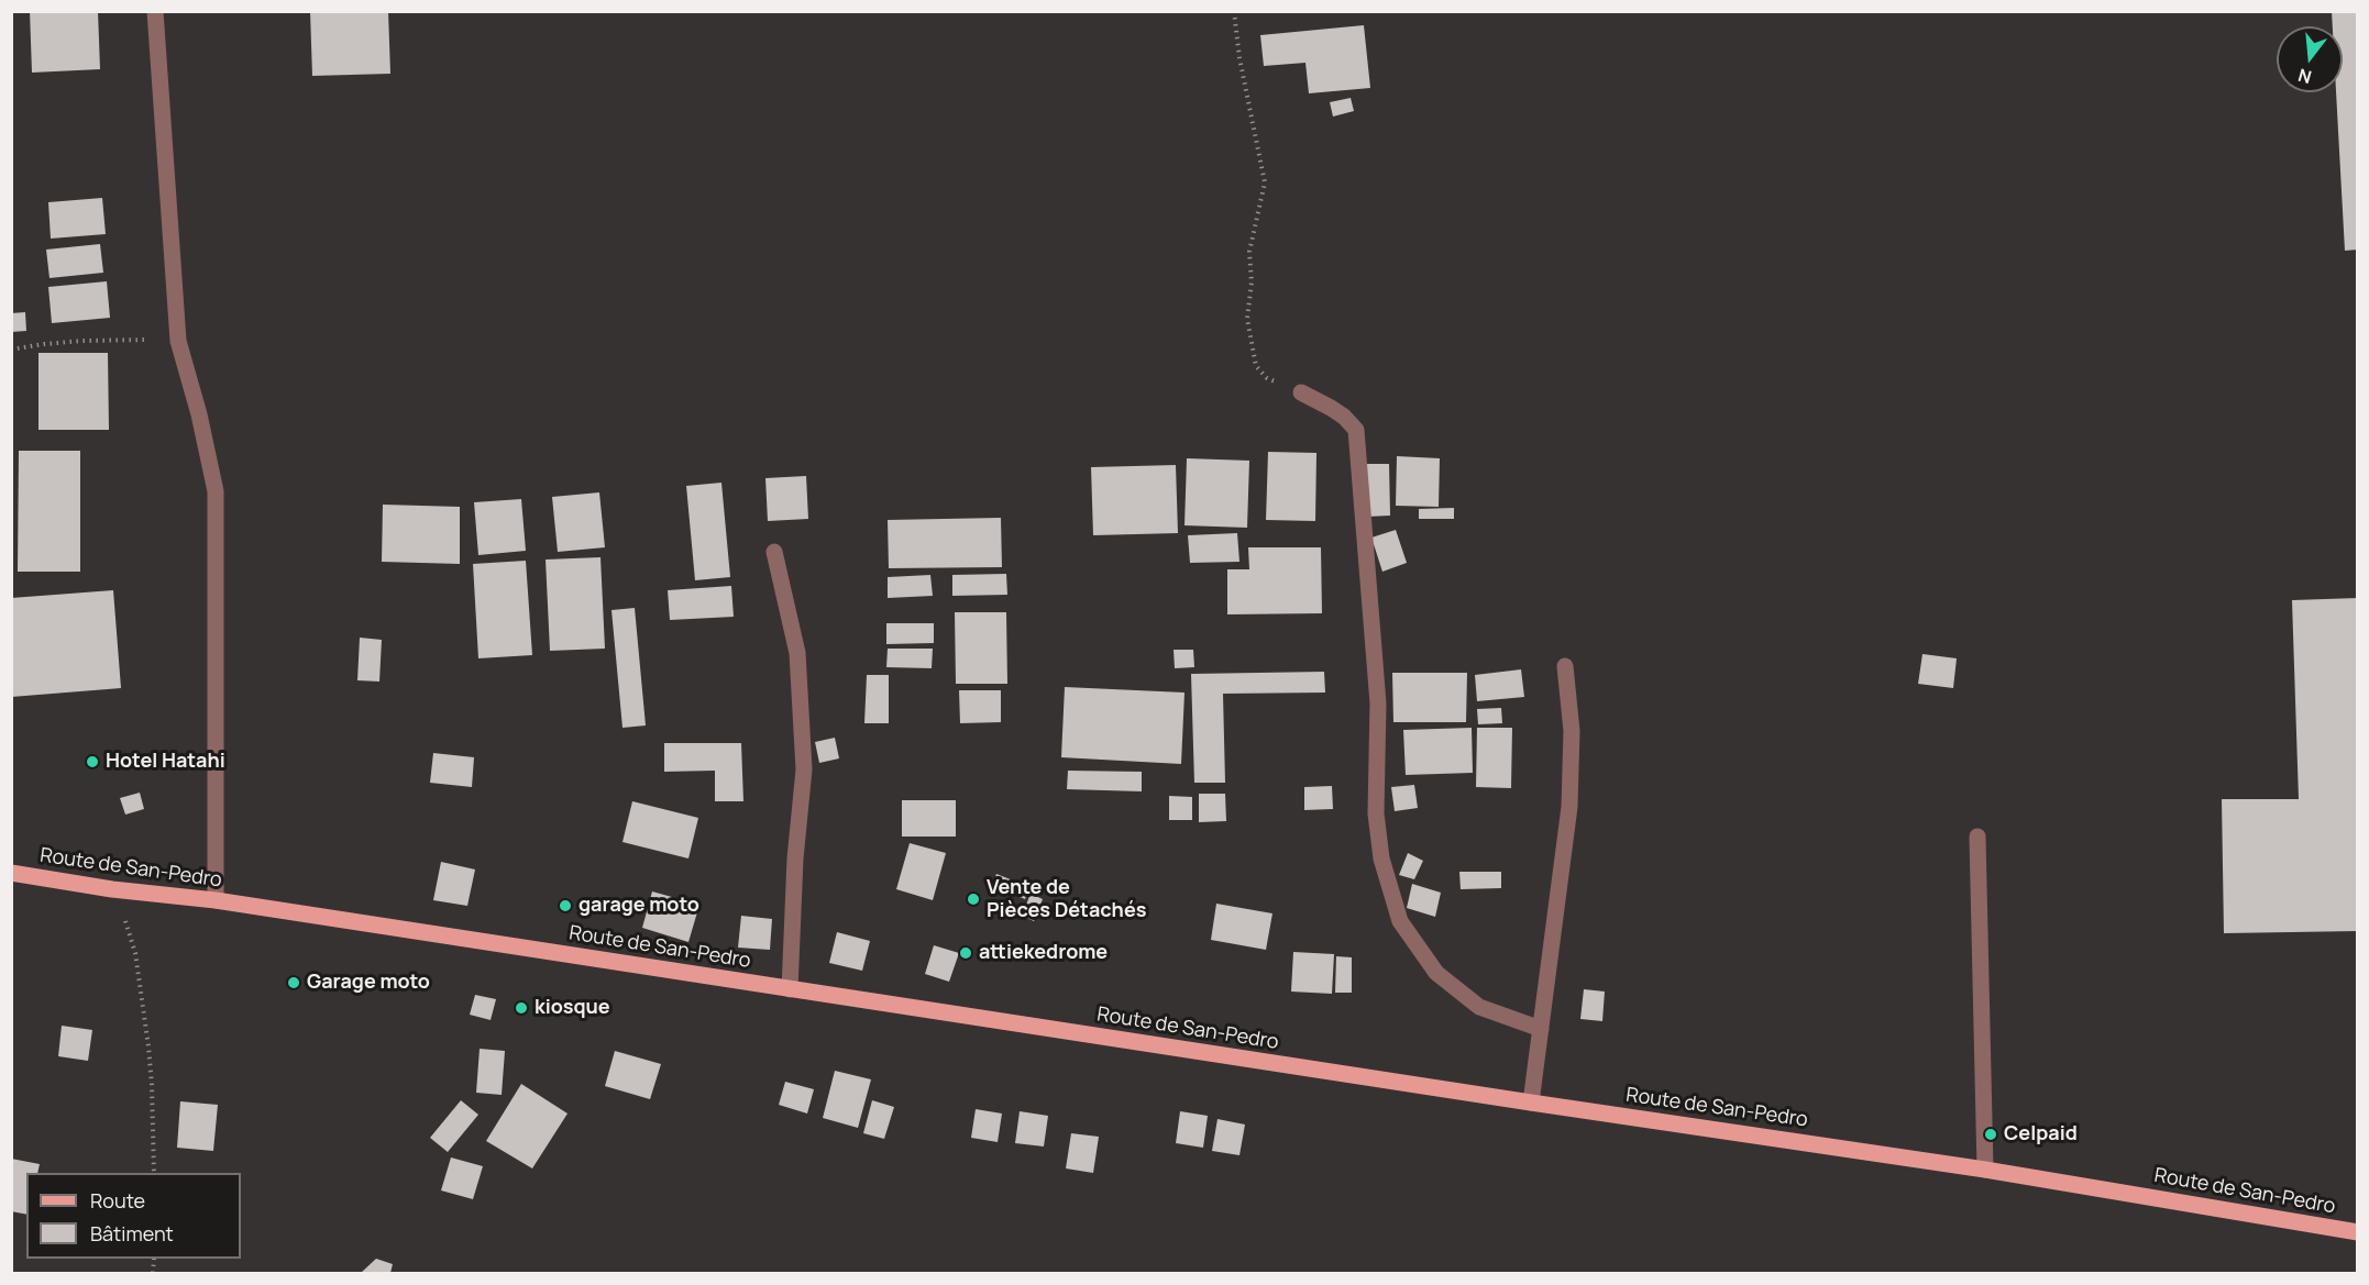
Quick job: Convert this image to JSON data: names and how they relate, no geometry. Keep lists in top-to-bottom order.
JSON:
{
  "streets": {
    "main road": ["Route de San-Pedro"]
  },
  "places": [
    "Hotel Hatahi",
    "Vente de Pièces Détachés",
    "garage moto",
    "attiekedrome",
    "Garage moto",
    "kiosque",
    "Celpaid"
  ],
  "legend": ["Route", "Bâtiment"],
  "north": "bottom"
}
